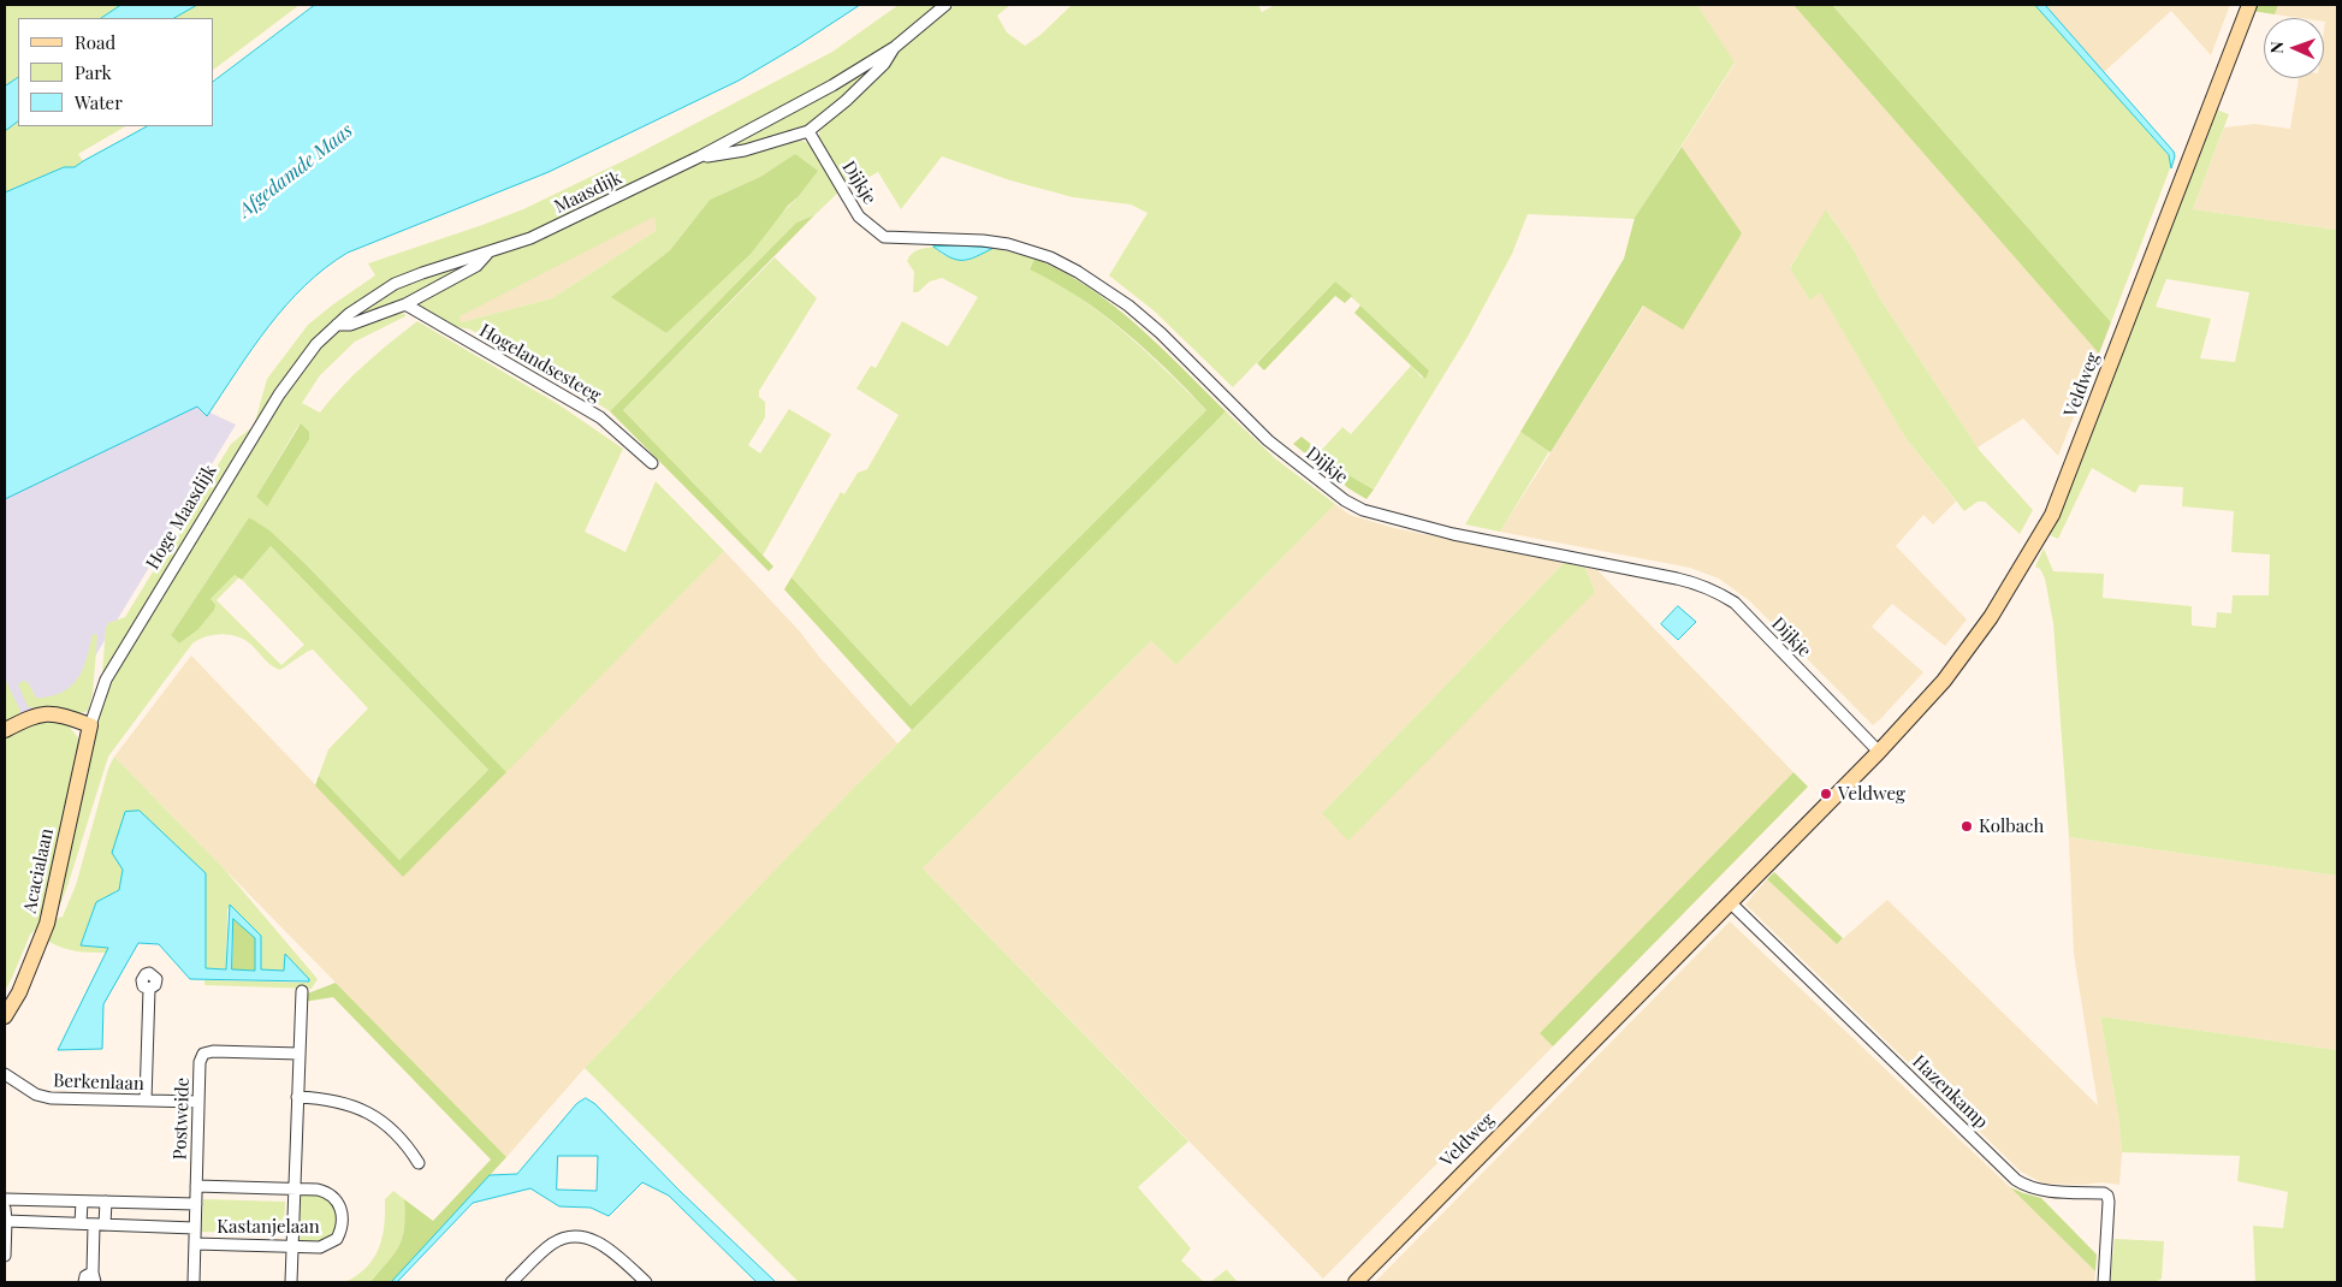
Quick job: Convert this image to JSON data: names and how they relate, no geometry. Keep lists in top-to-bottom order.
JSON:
{
  "streets": {
    "street": [
      "Dijkje",
      "Maasdijk",
      "Hogelandsesteeg",
      "Veldweg",
      "Hoge Maasdijk",
      "Acacialaan",
      "Berkenlaan",
      "Hazenkamp",
      "Postweide",
      "Kastanjelaan"
    ]
  },
  "crossings": [
    ["Dijkje", "Maasdijk"],
    ["Dijkje", "Veldweg"],
    ["Maasdijk", "Hogelandsesteeg"],
    ["Maasdijk", "Hoge Maasdijk"],
    ["Veldweg", "Hazenkamp"],
    ["Hoge Maasdijk", "Acacialaan"],
    ["Berkenlaan", "Postweide"],
    ["Postweide", "Kastanjelaan"]
  ],
  "water": ["Afgedamde Maas"],
  "places": ["Veldweg", "Kolbach"],
  "legend": ["Road", "Park", "Water"],
  "north": "left"
}
